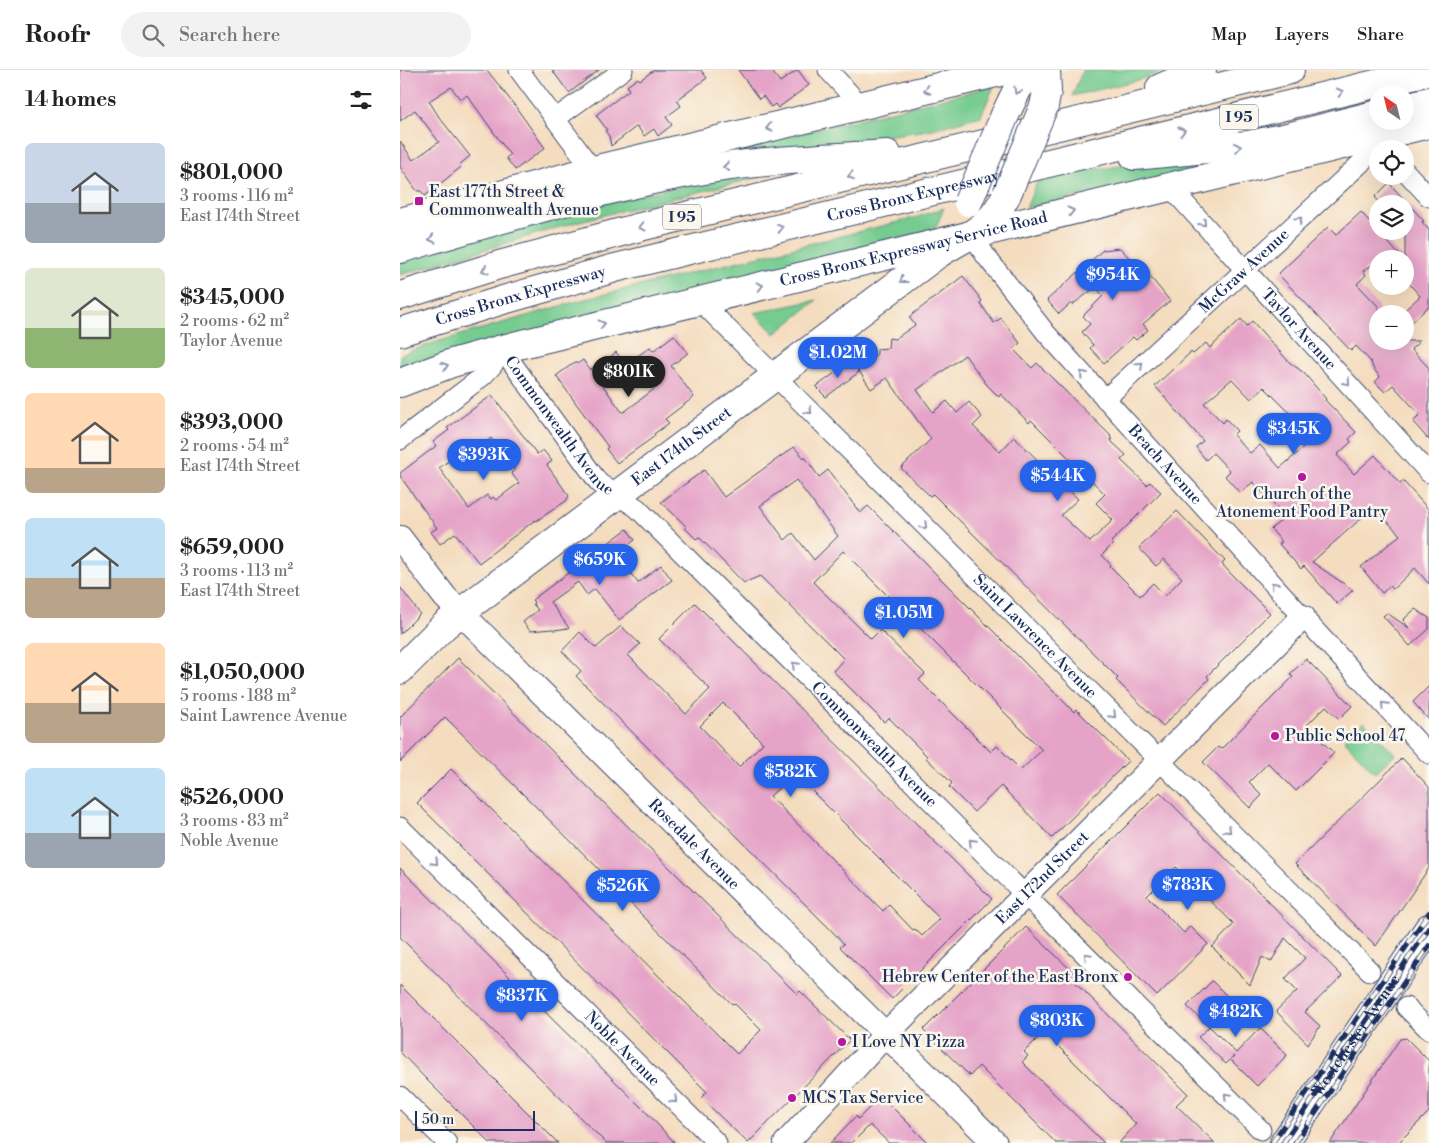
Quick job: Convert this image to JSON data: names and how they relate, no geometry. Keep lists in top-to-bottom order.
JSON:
{
  "streets": {
    "main road": [
      "I 95",
      "Cross Bronx Expressway",
      "Cross Bronx Expressway Service Road",
      "East 174th Street",
      "Westchester Avenue"
    ],
    "street": [
      "McGraw Avenue",
      "Taylor Avenue",
      "Commonwealth Avenue",
      "Beach Avenue",
      "Saint Lawrence Avenue",
      "Rosedale Avenue",
      "East 172nd Street",
      "Noble Avenue"
    ]
  },
  "crossings": [
    ["Cross Bronx Expressway Service Road", "McGraw Avenue"],
    ["Cross Bronx Expressway Service Road", "Taylor Avenue"],
    ["Cross Bronx Expressway Service Road", "Commonwealth Avenue"],
    ["Cross Bronx Expressway Service Road", "East 174th Street"],
    ["Cross Bronx Expressway Service Road", "Beach Avenue"],
    ["Cross Bronx Expressway Service Road", "Saint Lawrence Avenue"],
    ["McGraw Avenue", "Taylor Avenue"],
    ["McGraw Avenue", "Beach Avenue"],
    ["Commonwealth Avenue", "East 174th Street"],
    ["Commonwealth Avenue", "East 172nd Street"],
    ["Commonwealth Avenue", "Westchester Avenue"],
    ["East 174th Street", "Beach Avenue"],
    ["East 174th Street", "Saint Lawrence Avenue"],
    ["East 174th Street", "Rosedale Avenue"],
    ["Beach Avenue", "East 172nd Street"],
    ["Saint Lawrence Avenue", "East 172nd Street"],
    ["Rosedale Avenue", "East 172nd Street"]
  ],
  "one_way": [
    "McGraw Avenue",
    "Taylor Avenue",
    "Commonwealth Avenue",
    "Beach Avenue",
    "Saint Lawrence Avenue",
    "Noble Avenue"
  ],
  "places": {
    "transit": ["East 177th Street & Commonwealth Avenue"],
    "other": [
      "Church of the Atonement Food Pantry",
      "Public School 47",
      "Hebrew Center of the East Bronx",
      "I Love NY Pizza",
      "MCS Tax Service"
    ]
  },
  "scale_bar": "50 m",
  "north": "top left",
  "page": {
    "header": "Roofr",
    "search": "Search here",
    "nav": ["Map", "Layers", "Share"],
    "heading": "14 homes",
    "map_buttons": ["+", "−"],
    "list": [
      {
        "name": "$801,000",
        "note": "3 rooms · 116 m² · East 174th Street"
      },
      {
        "name": "$345,000",
        "note": "2 rooms · 62 m² · Taylor Avenue"
      },
      {
        "name": "$393,000",
        "note": "2 rooms · 54 m² · East 174th Street"
      },
      {
        "name": "$659,000",
        "note": "3 rooms · 113 m² · East 174th Street"
      },
      {
        "name": "$1,050,000",
        "note": "5 rooms · 188 m² · Saint Lawrence Avenue"
      },
      {
        "name": "$526,000",
        "note": "3 rooms · 83 m² · Noble Avenue"
      }
    ],
    "price": [
      "$954K",
      "$1.02M",
      "$801K",
      "$345K",
      "$393K",
      "$544K",
      "$659K",
      "$1.05M",
      "$582K",
      "$783K",
      "$526K",
      "$837K",
      "$482K",
      "$803K"
    ],
    "scale": "50 m"
  }
}
